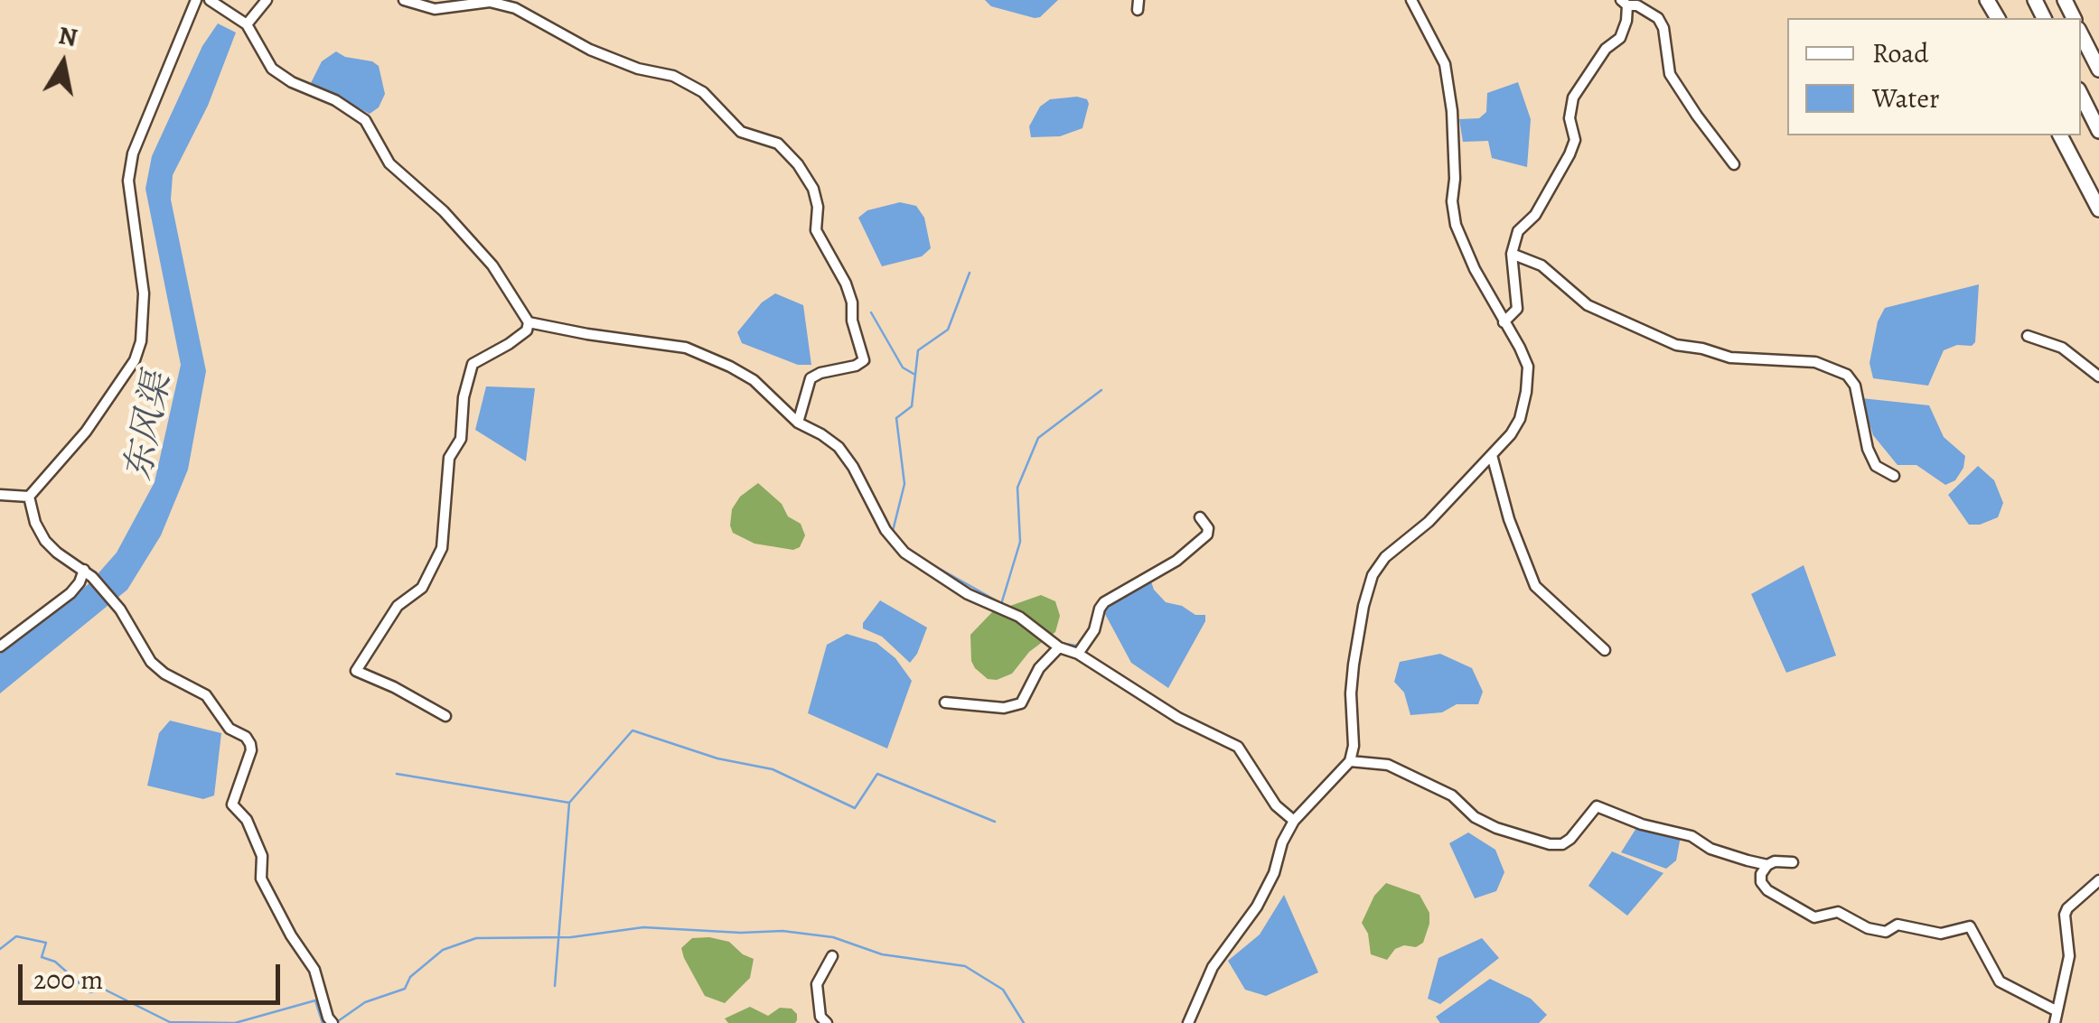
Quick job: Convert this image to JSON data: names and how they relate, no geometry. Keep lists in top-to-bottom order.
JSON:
{
  "water": ["东风渠"],
  "legend": ["Road", "Water"],
  "scale_bar": "200 m",
  "north": "top"
}
